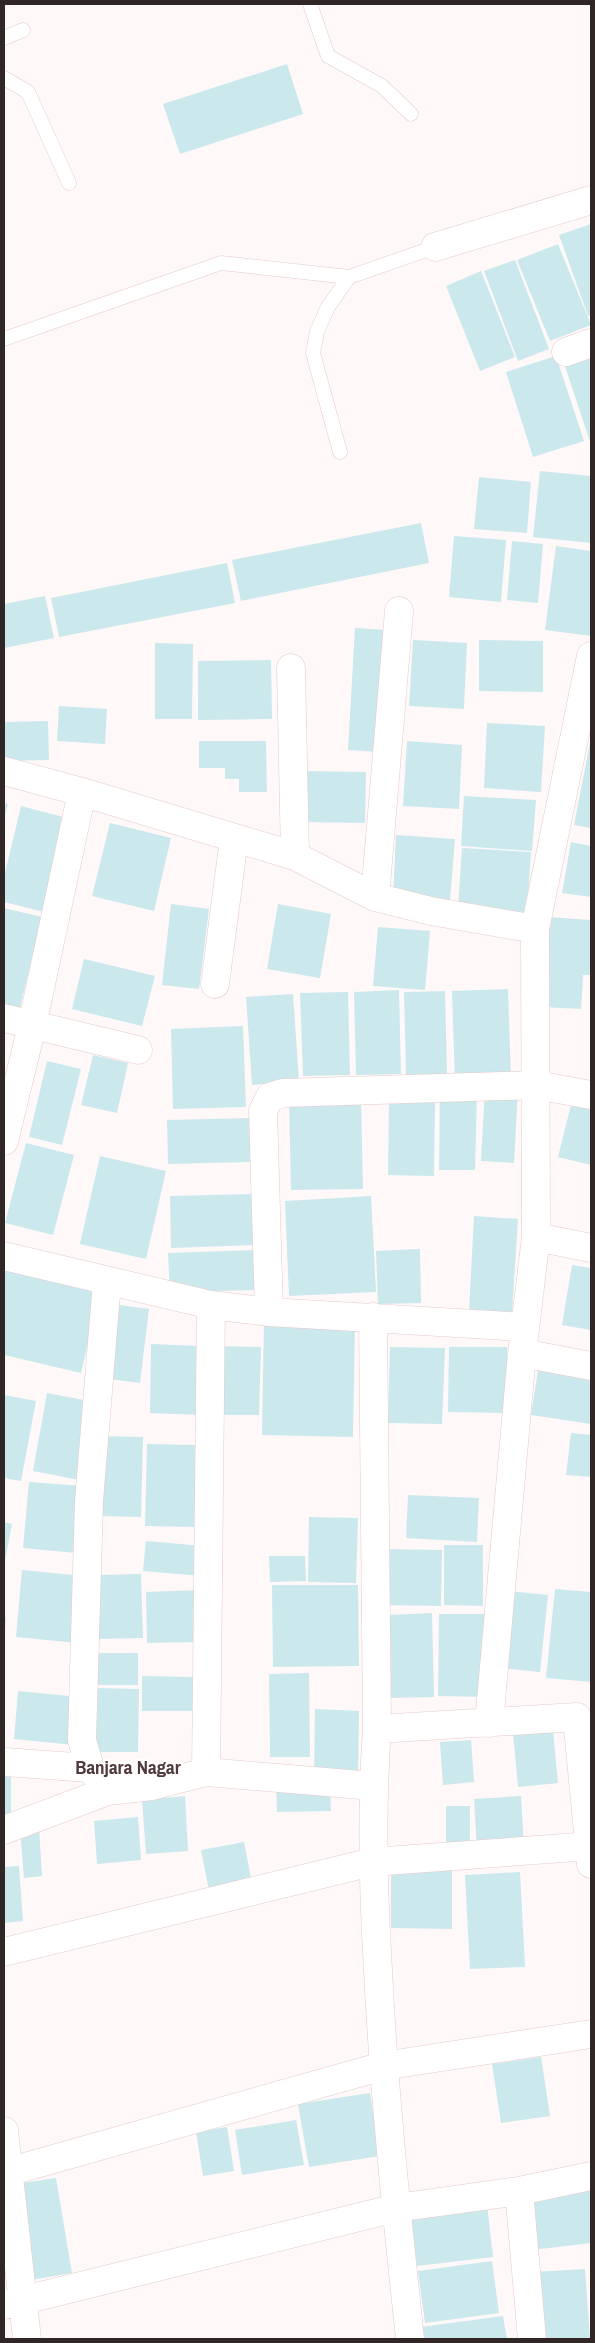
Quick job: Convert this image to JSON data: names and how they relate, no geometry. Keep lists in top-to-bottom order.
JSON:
{
  "districts": ["Banjara Nagar"]
}
